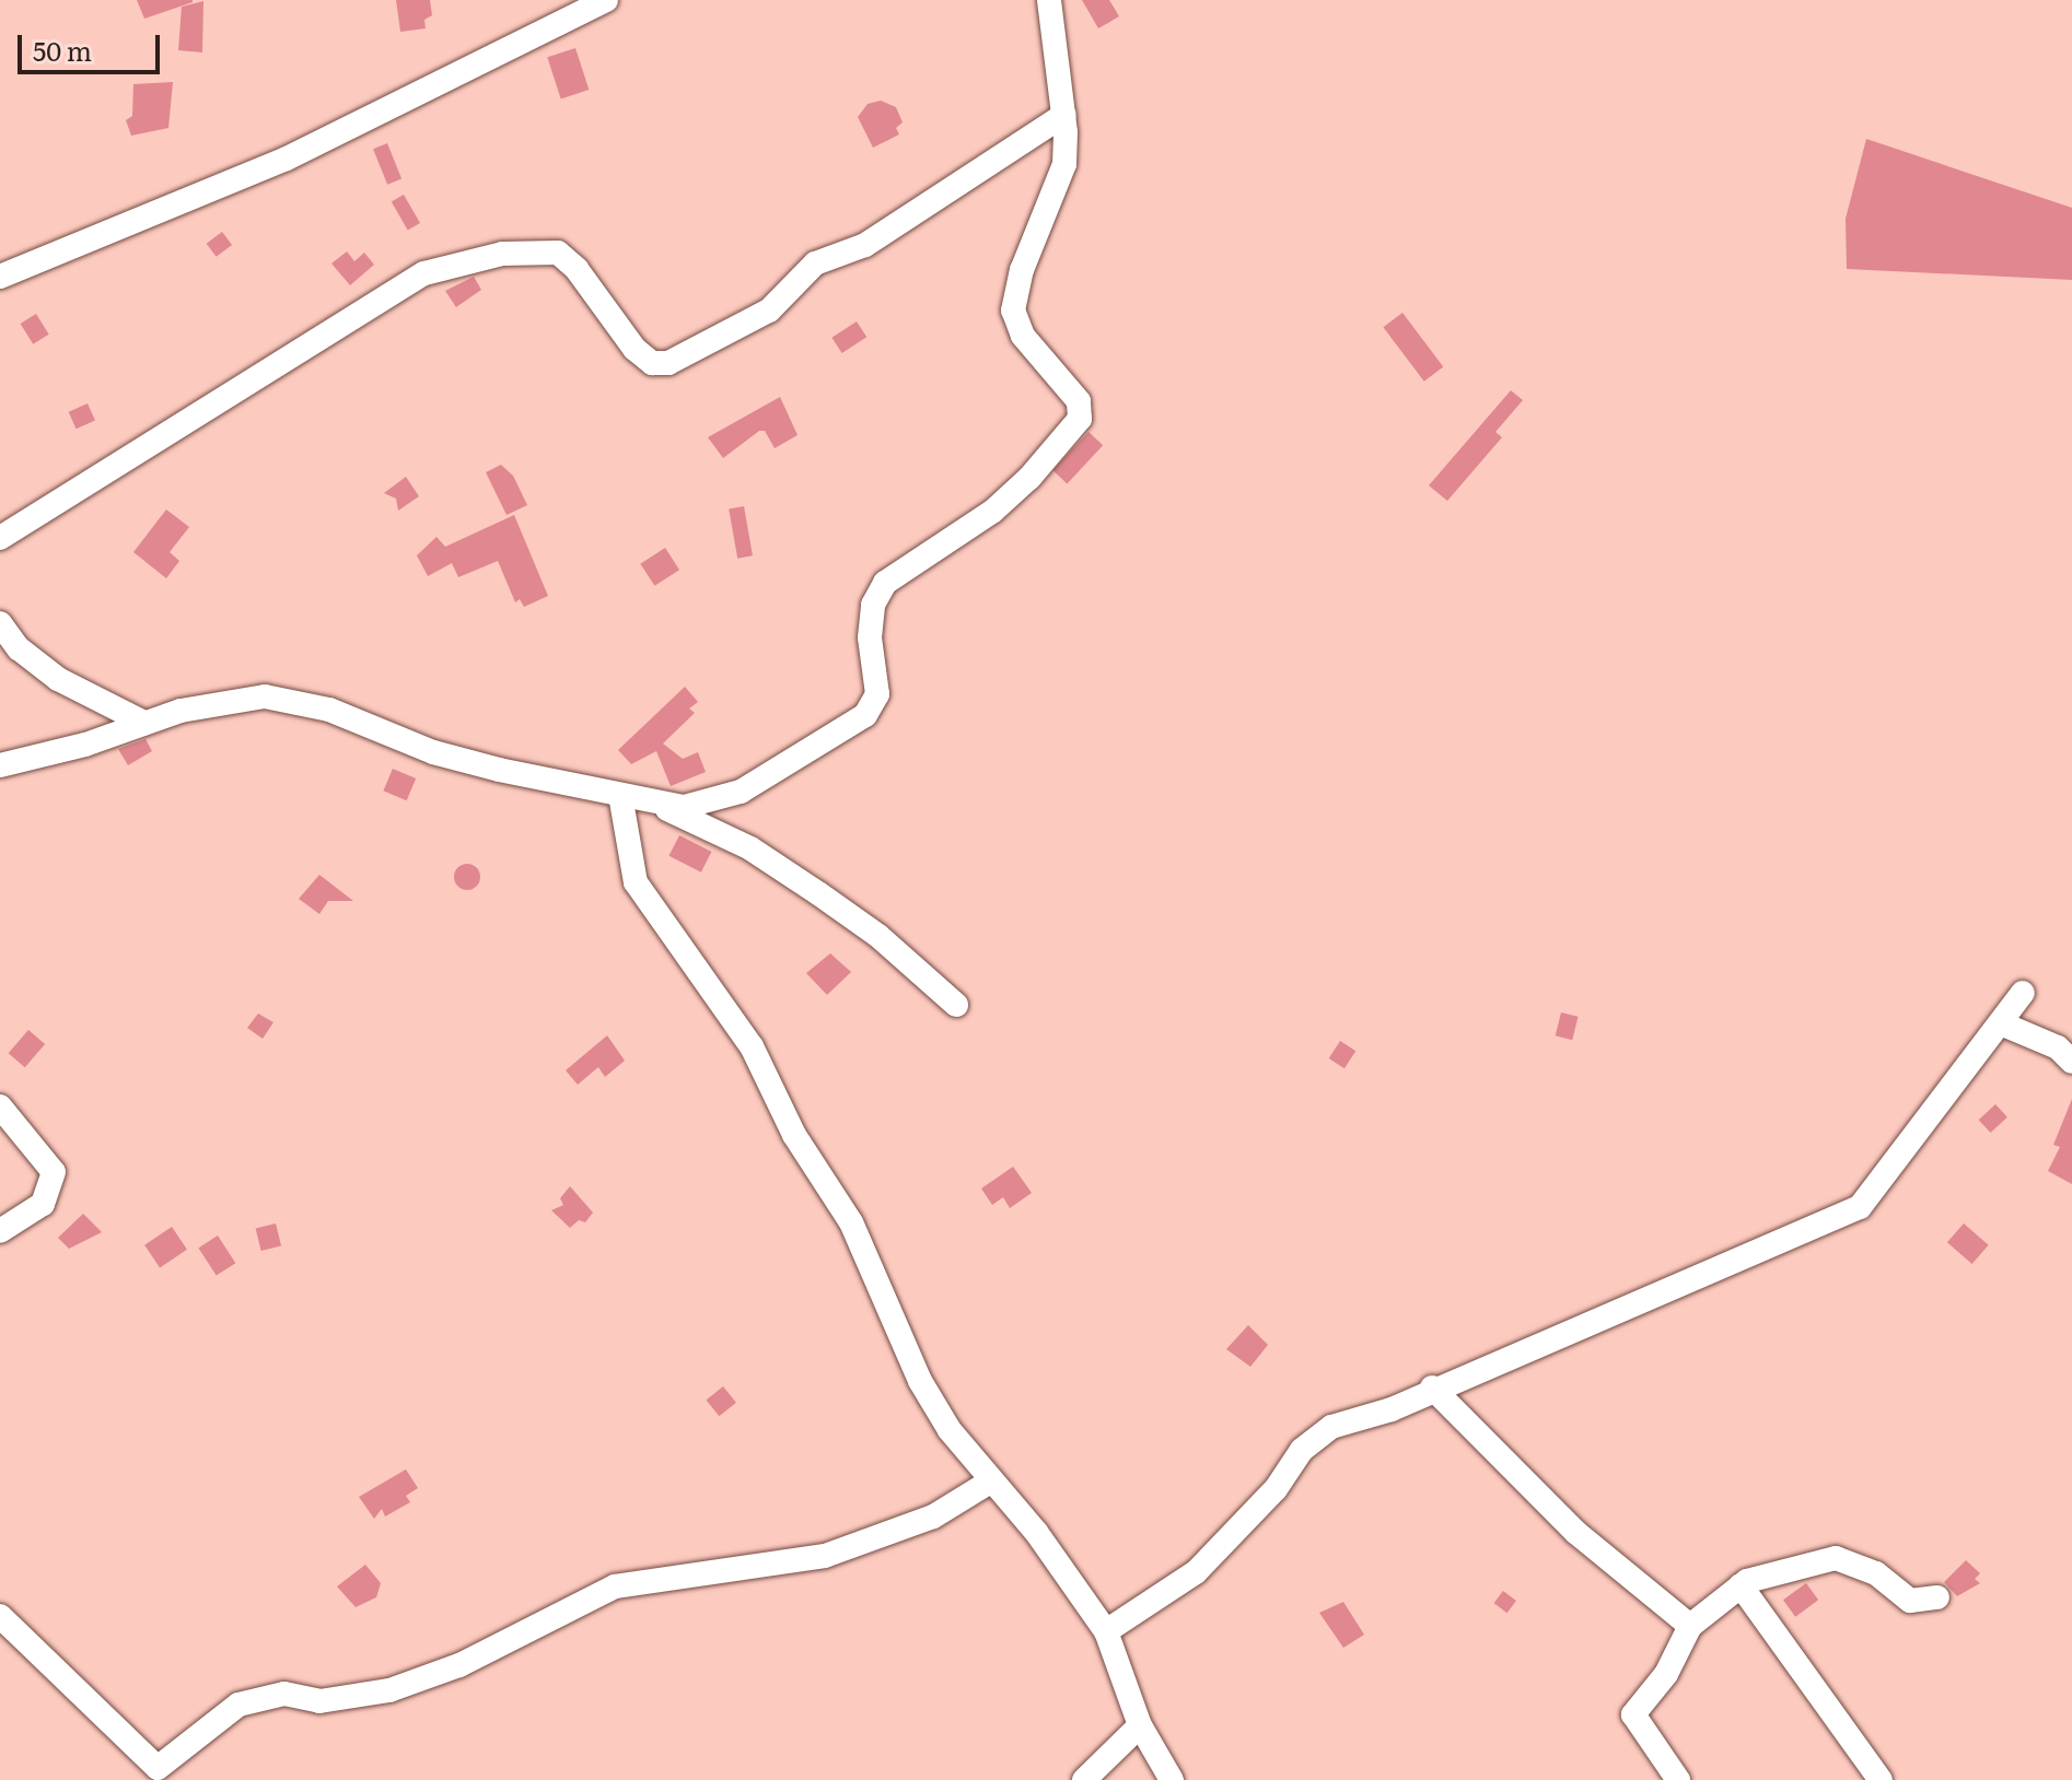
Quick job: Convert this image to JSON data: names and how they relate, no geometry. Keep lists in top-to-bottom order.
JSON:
{
  "scale_bar": "50 m"
}
